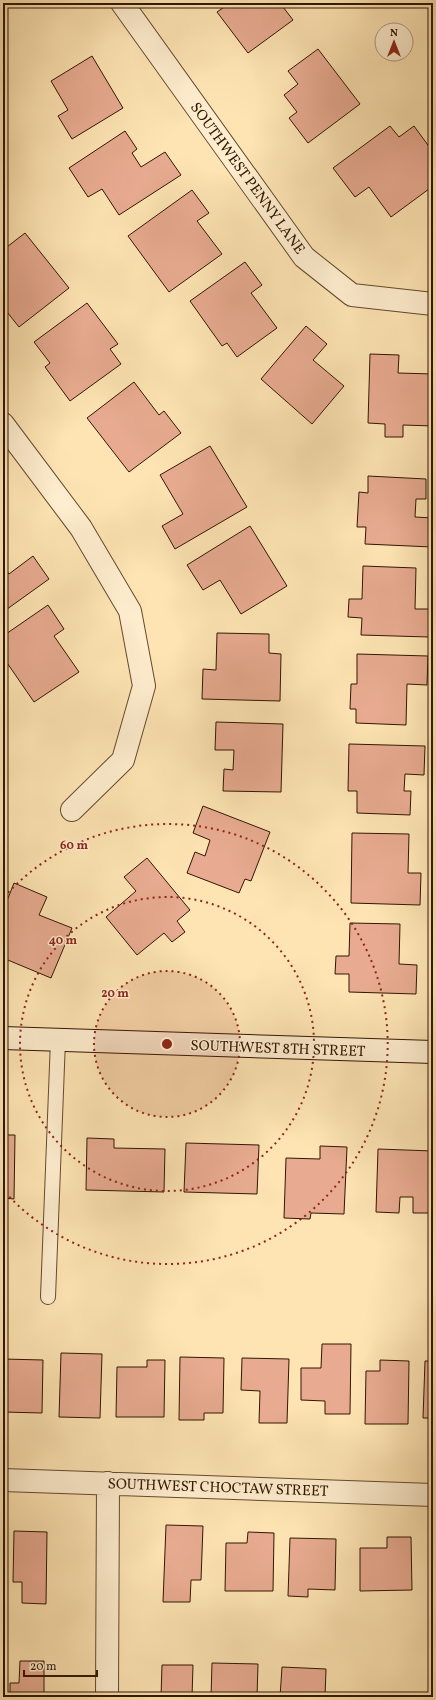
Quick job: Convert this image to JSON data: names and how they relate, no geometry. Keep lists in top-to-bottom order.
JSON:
{
  "streets": {
    "street": ["SOUTHWEST PENNY LANE", "SOUTHWEST 8TH STREET", "SOUTHWEST CHOCTAW STREET"]
  },
  "scale_bar": "20 m",
  "north": "top",
  "rings": ["60 m", "40 m", "20 m"]
}
